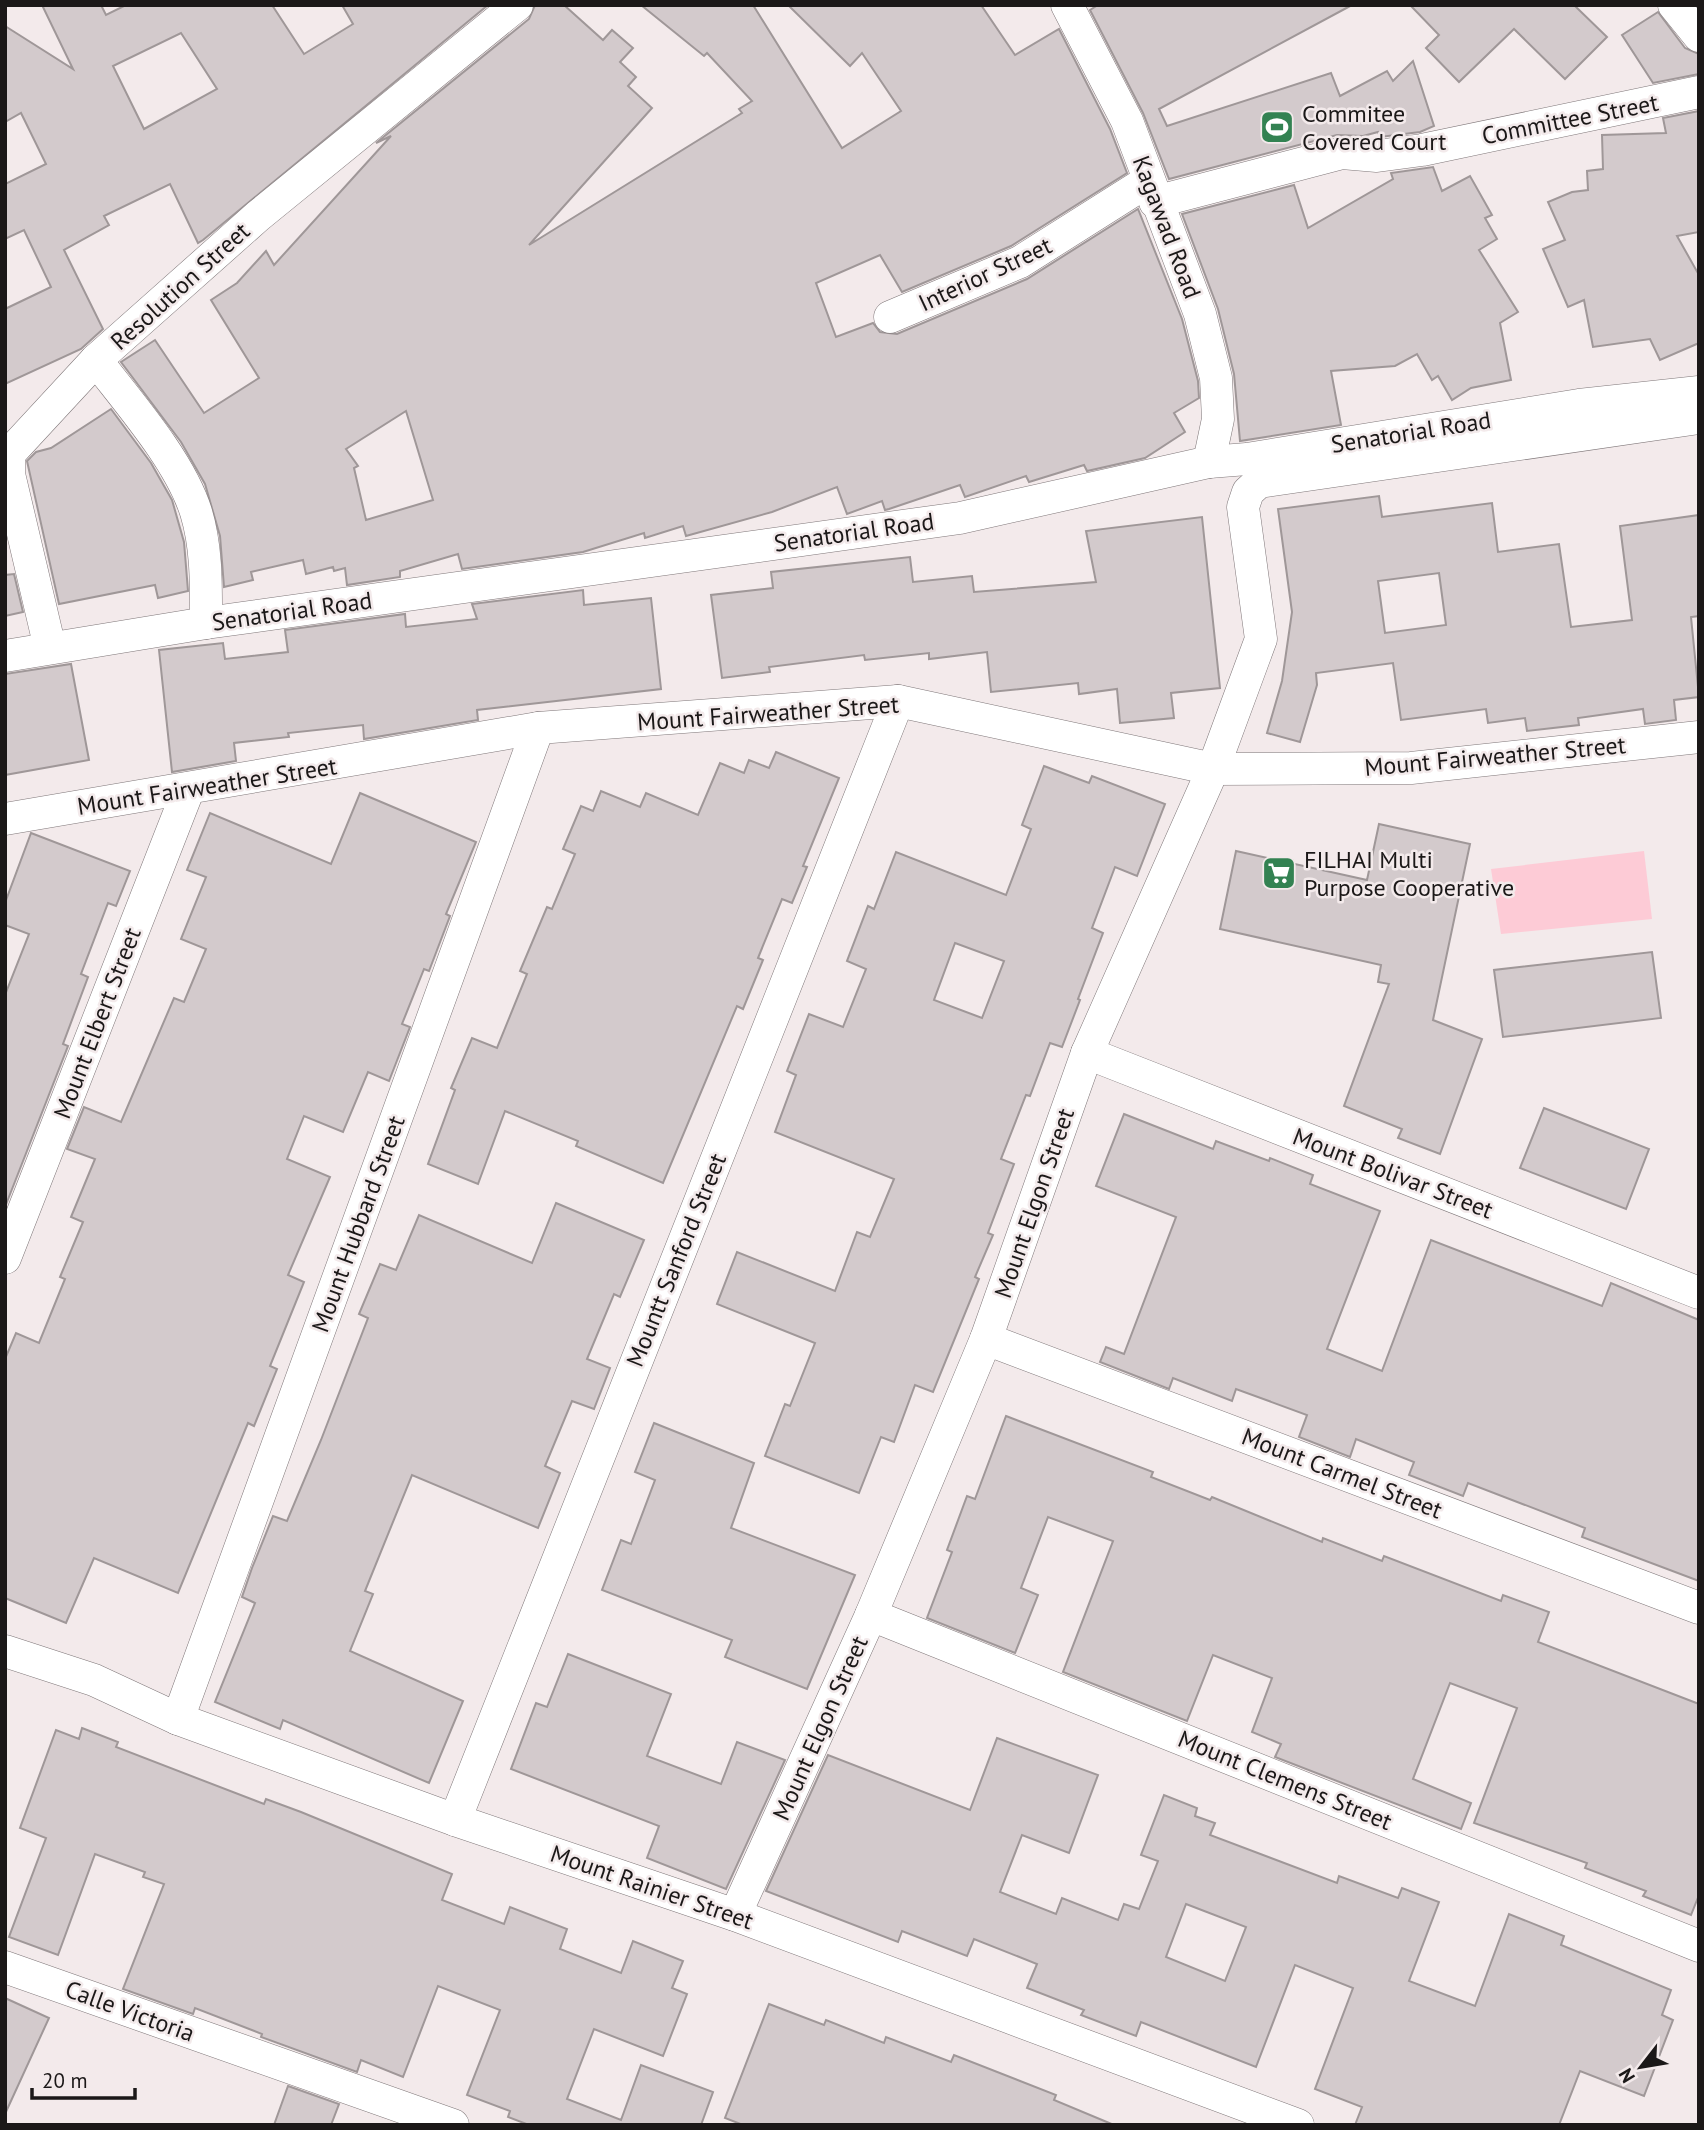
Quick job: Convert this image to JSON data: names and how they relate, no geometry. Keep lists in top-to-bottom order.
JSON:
{
  "streets": {
    "street": [
      "Committee Street",
      "Kagawad Road",
      "Interior Street",
      "Resolution Street",
      "Senatorial Road",
      "Mount Fairweather Street",
      "Mount Elbert Street",
      "Mount Bolivar Street",
      "Mount Elgon Street",
      "Mount Hubbard Street",
      "Mountt Sanford Street",
      "Mount Carmel Street",
      "Mount Clemens Street",
      "Mount Rainier Street",
      "Calle Victoria"
    ]
  },
  "crossings": [
    ["Committee Street", "Kagawad Road"],
    ["Committee Street", "Interior Street"],
    ["Kagawad Road", "Interior Street"],
    ["Kagawad Road", "Senatorial Road"],
    ["Resolution Street", "Senatorial Road"],
    ["Mount Fairweather Street", "Mount Elbert Street"],
    ["Mount Fairweather Street", "Mount Elgon Street"],
    ["Mount Fairweather Street", "Mount Hubbard Street"],
    ["Mount Fairweather Street", "Mountt Sanford Street"],
    ["Mount Bolivar Street", "Mount Elgon Street"],
    ["Mount Elgon Street", "Mount Carmel Street"],
    ["Mount Elgon Street", "Mount Clemens Street"],
    ["Mount Elgon Street", "Mount Rainier Street"],
    ["Mount Hubbard Street", "Mount Rainier Street"],
    ["Mountt Sanford Street", "Mount Rainier Street"]
  ],
  "places": {
    "sports": ["Commitee Covered Court"],
    "supermarket": ["FILHAI Multi Purpose Cooperative"]
  },
  "scale_bar": "20 m",
  "north": "bottom left"
}
